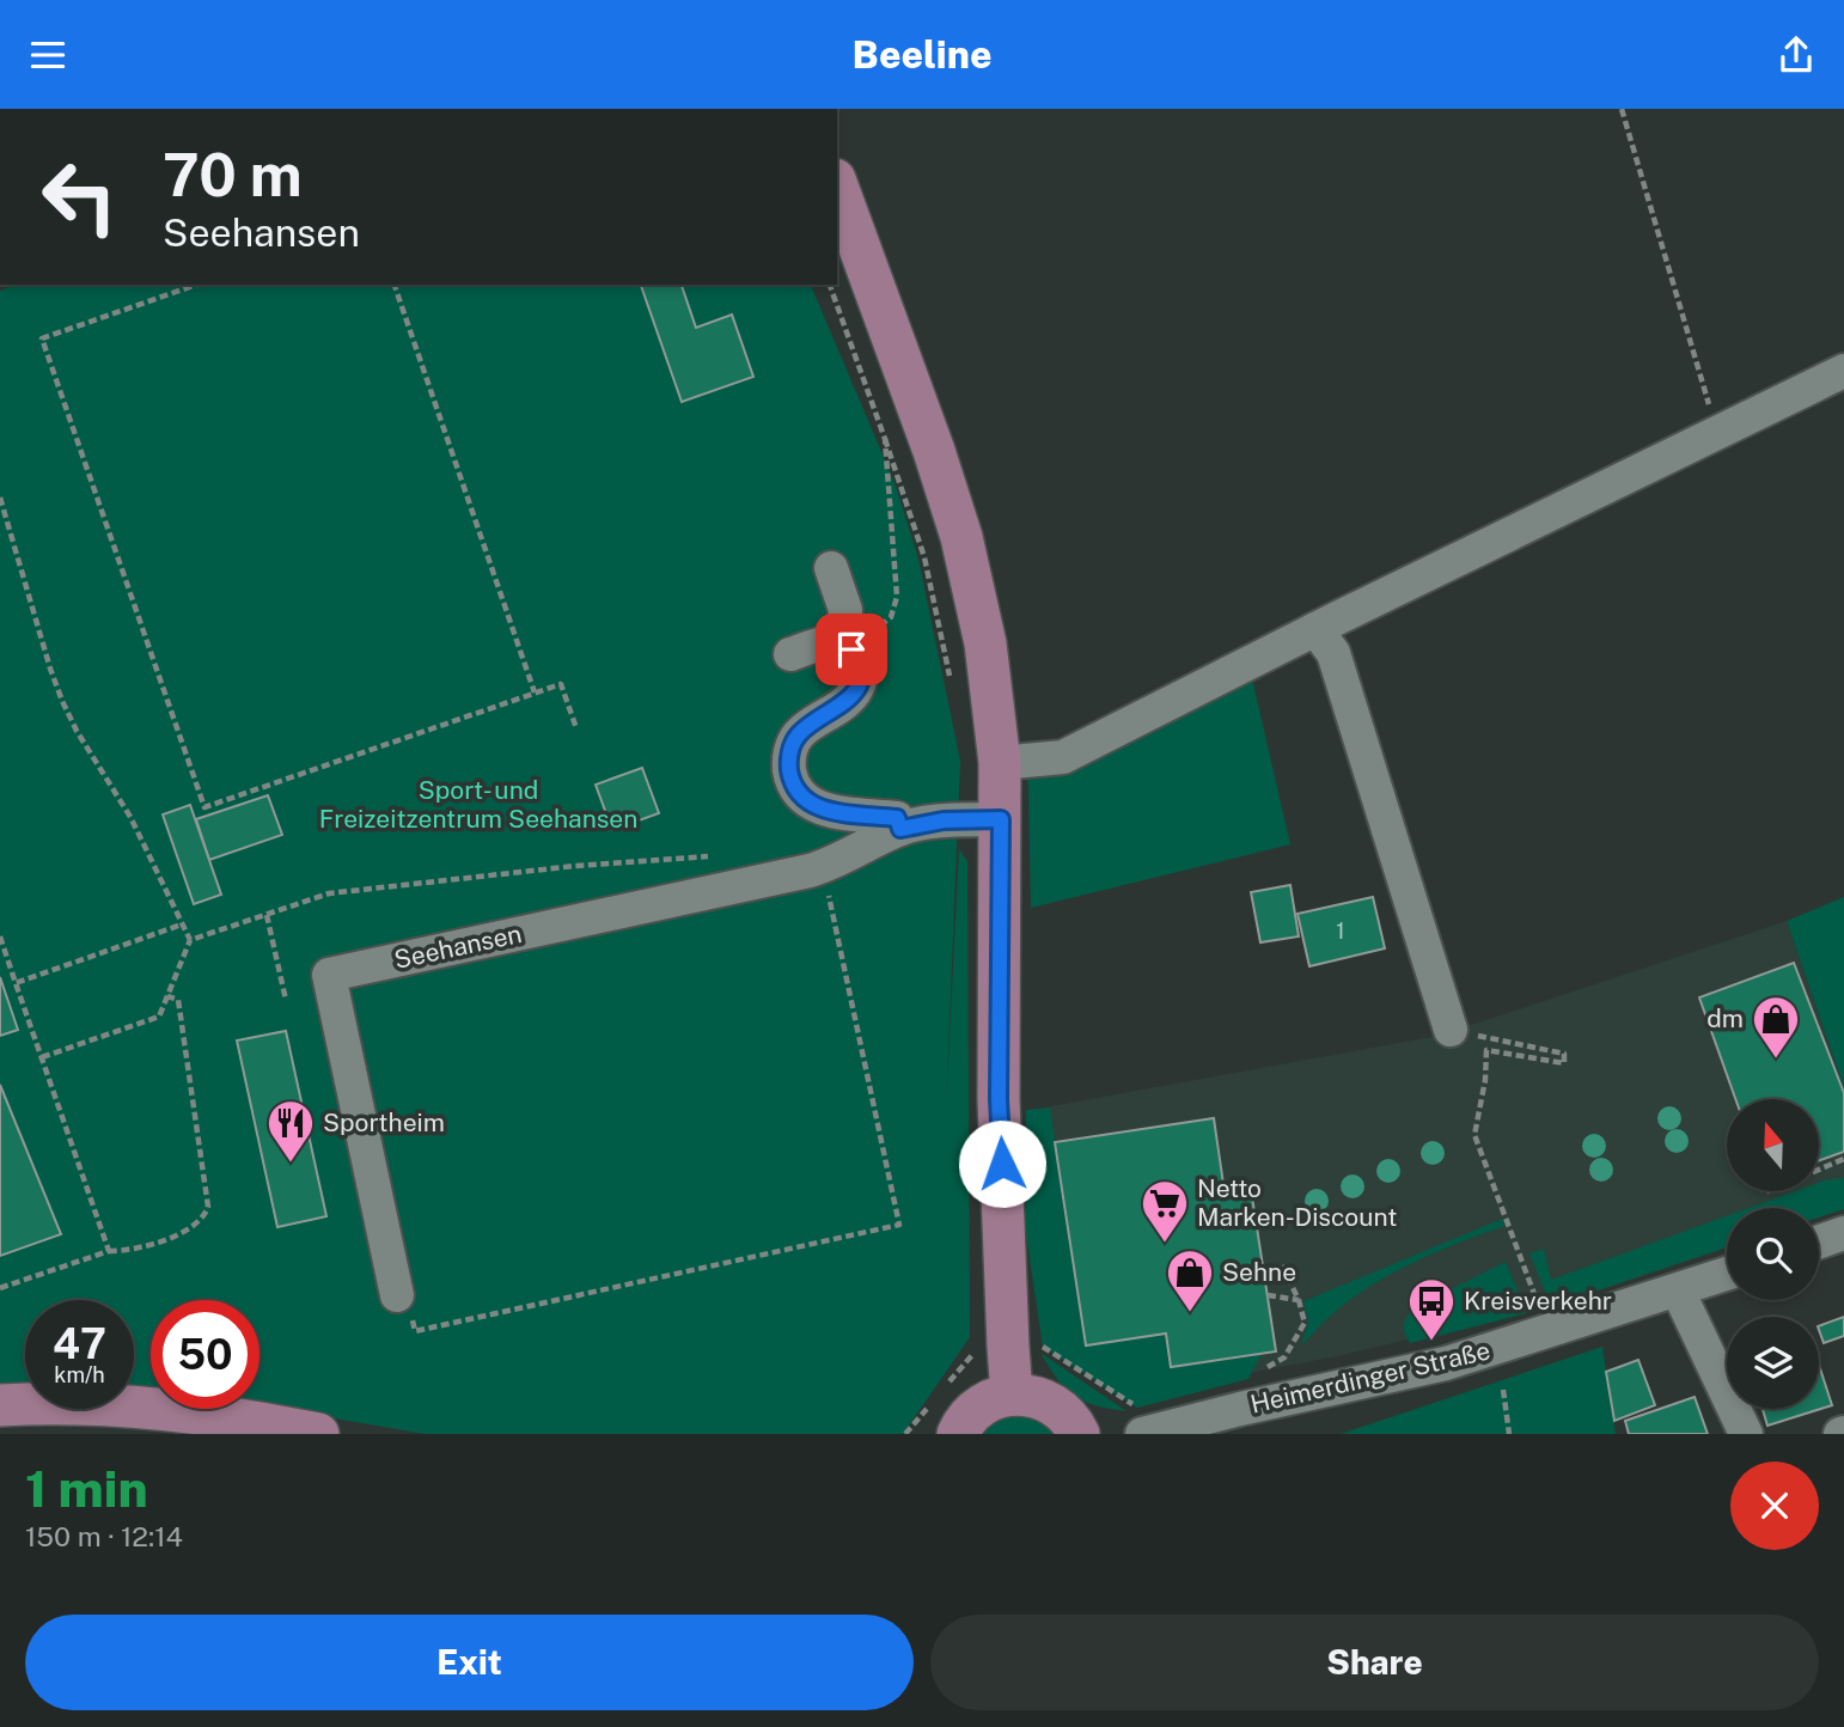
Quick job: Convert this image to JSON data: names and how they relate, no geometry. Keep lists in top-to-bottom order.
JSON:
{
  "streets": {
    "street": ["Seehansen", "Heimerdinger Straße"]
  },
  "parks": ["Sport- und Freizeitzentrum Seehansen"],
  "places": {
    "shop": ["dm", "Sehne"],
    "restaurant": ["Sportheim"],
    "supermarket": ["Netto Marken-Discount"],
    "bus stop": ["Kreisverkehr"]
  },
  "house_numbers": ["1"],
  "north": "top",
  "page": {
    "header": "Beeline",
    "turn": ["70 m", "Seehansen"],
    "speed": "47 km/h",
    "limit": "50",
    "heading": ["1 min", "150 m · 12:14"],
    "buttons": ["Exit", "Share"]
  }
}
